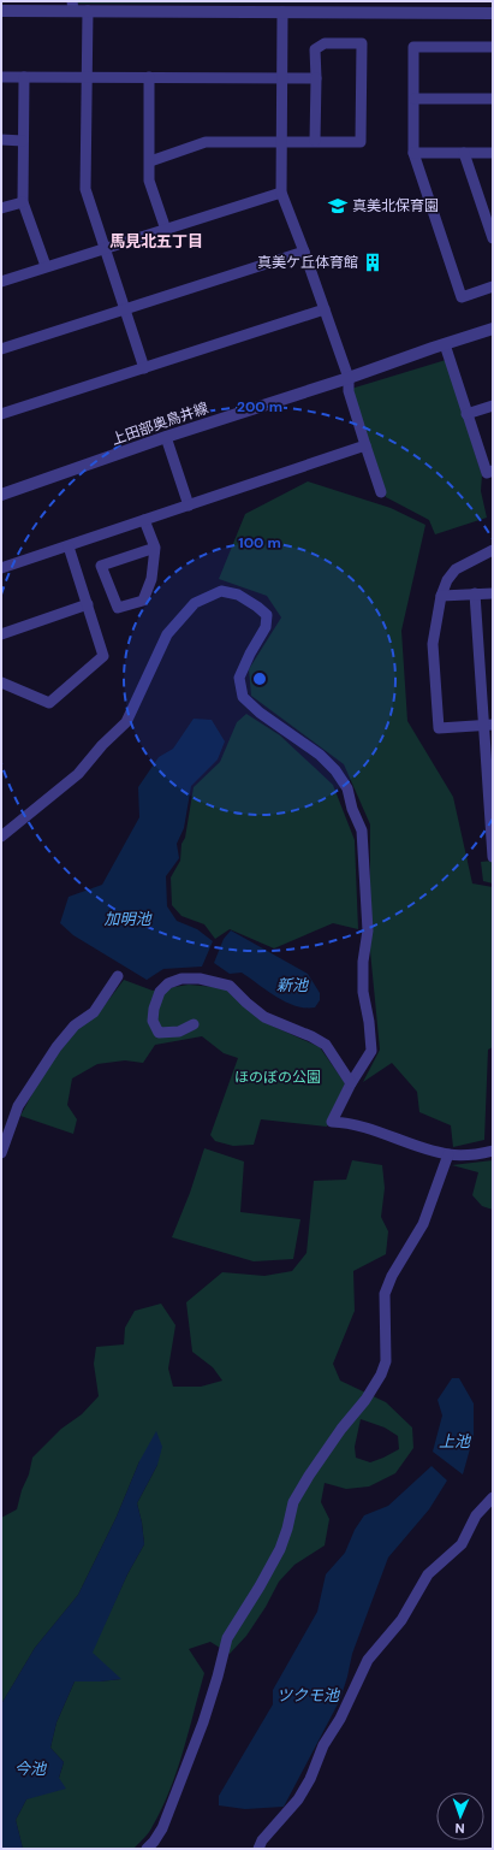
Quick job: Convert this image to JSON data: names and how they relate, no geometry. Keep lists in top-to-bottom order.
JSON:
{
  "streets": {
    "street": ["上田部奥鳥井線"]
  },
  "districts": ["馬見北五丁目"],
  "water": [
    "加明池",
    "新池",
    "上池",
    "ツクモ池",
    "今池"
  ],
  "parks": ["ほのぼの公園"],
  "places": {
    "school or university": ["真美北保育園"],
    "building": ["真美ケ丘体育館"]
  },
  "north": "bottom",
  "rings": ["200 m", "100 m"]
}
